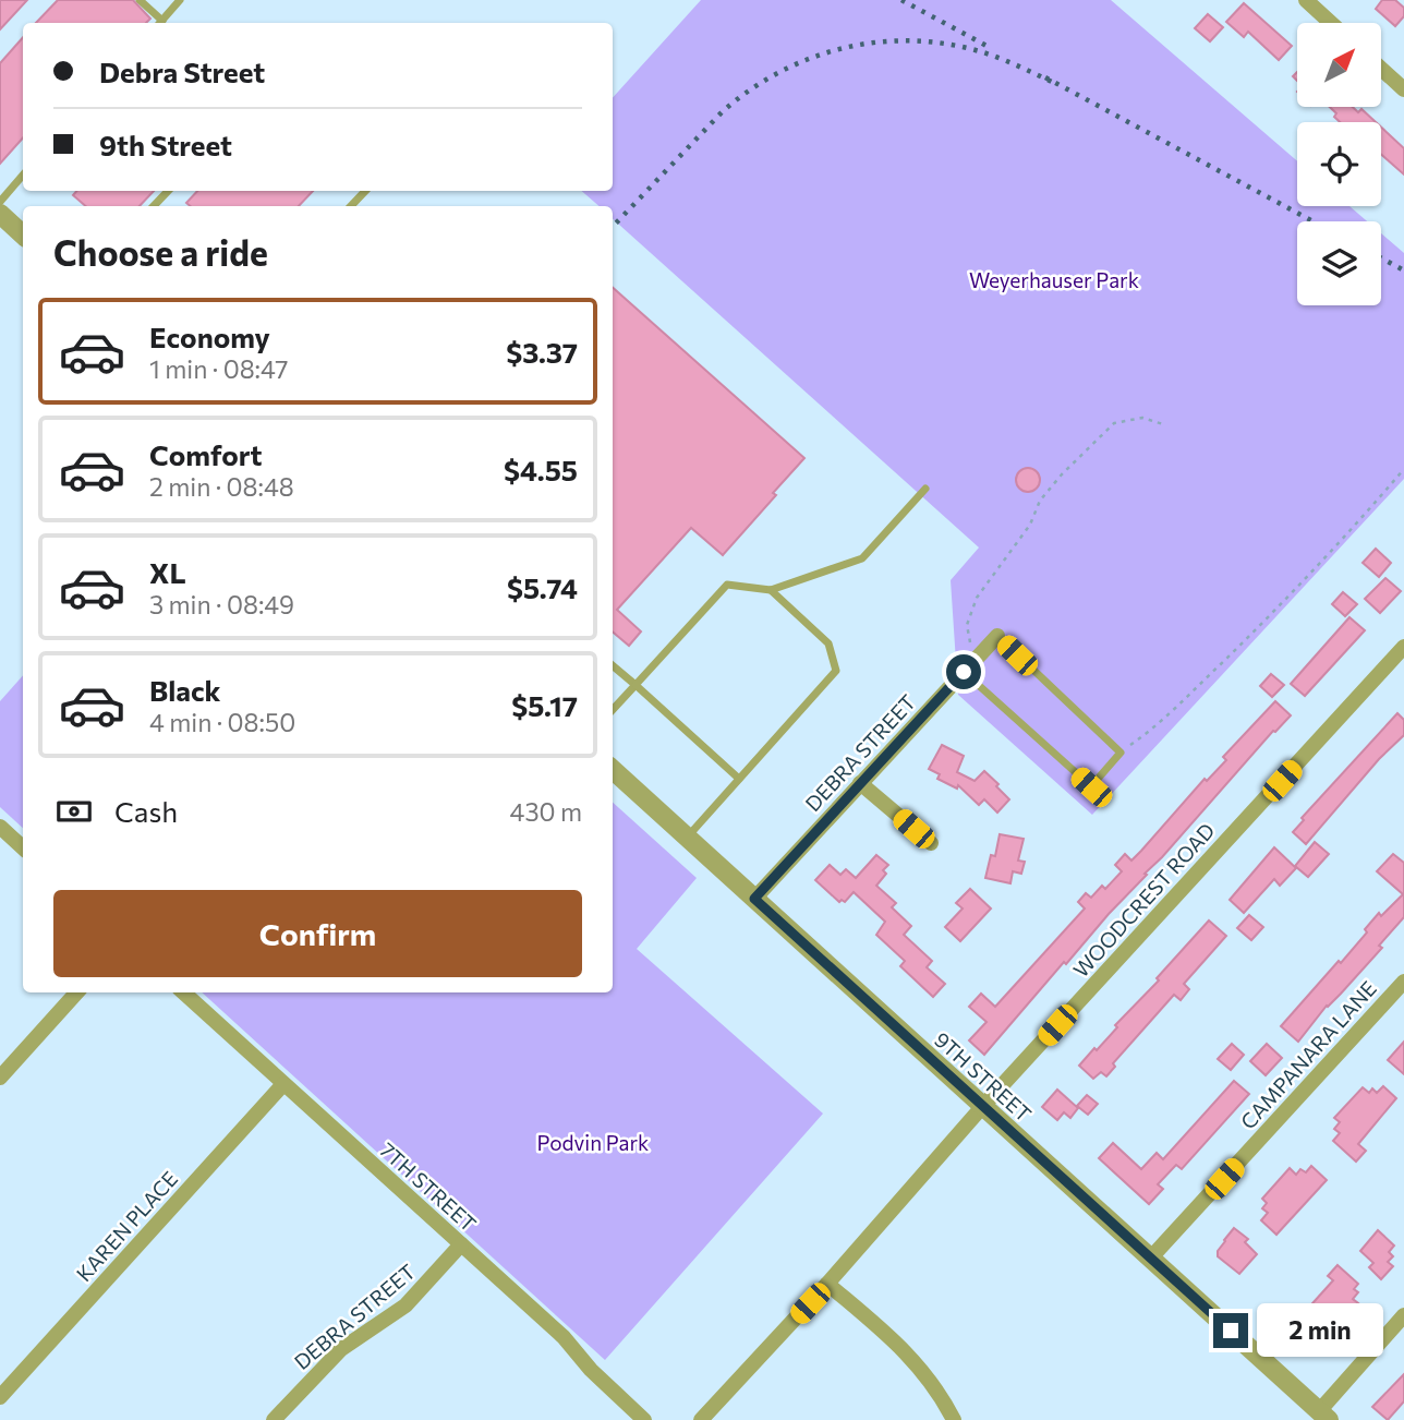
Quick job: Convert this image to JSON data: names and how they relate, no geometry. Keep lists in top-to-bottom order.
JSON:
{
  "streets": {
    "street": [
      "DEBRA STREET",
      "WOODCREST ROAD",
      "CAMPANARA LANE",
      "9TH STREET",
      "7TH STREET",
      "KAREN PLACE"
    ]
  },
  "crossings": [
    ["DEBRA STREET", "9TH STREET"],
    ["DEBRA STREET", "7TH STREET"],
    ["WOODCREST ROAD", "9TH STREET"],
    ["CAMPANARA LANE", "9TH STREET"],
    ["7TH STREET", "KAREN PLACE"]
  ],
  "parks": ["Weyerhauser Park", "Podvin Park"],
  "north": "top right",
  "page": {
    "banner": ["Debra Street", "9th Street"],
    "heading": "Choose a ride",
    "list": [
      {
        "name": "Economy",
        "note": "1 min · 08:47",
        "value": "$3.37"
      },
      {
        "name": "Comfort",
        "note": "2 min · 08:48",
        "value": "$4.55"
      },
      {
        "name": "XL",
        "note": "3 min · 08:49",
        "value": "$5.74"
      },
      {
        "name": "Black",
        "note": "4 min · 08:50",
        "value": "$5.17"
      }
    ],
    "pay": ["Cash", "430 m"],
    "buttons": "Confirm",
    "bubble": "2 min"
  }
}
